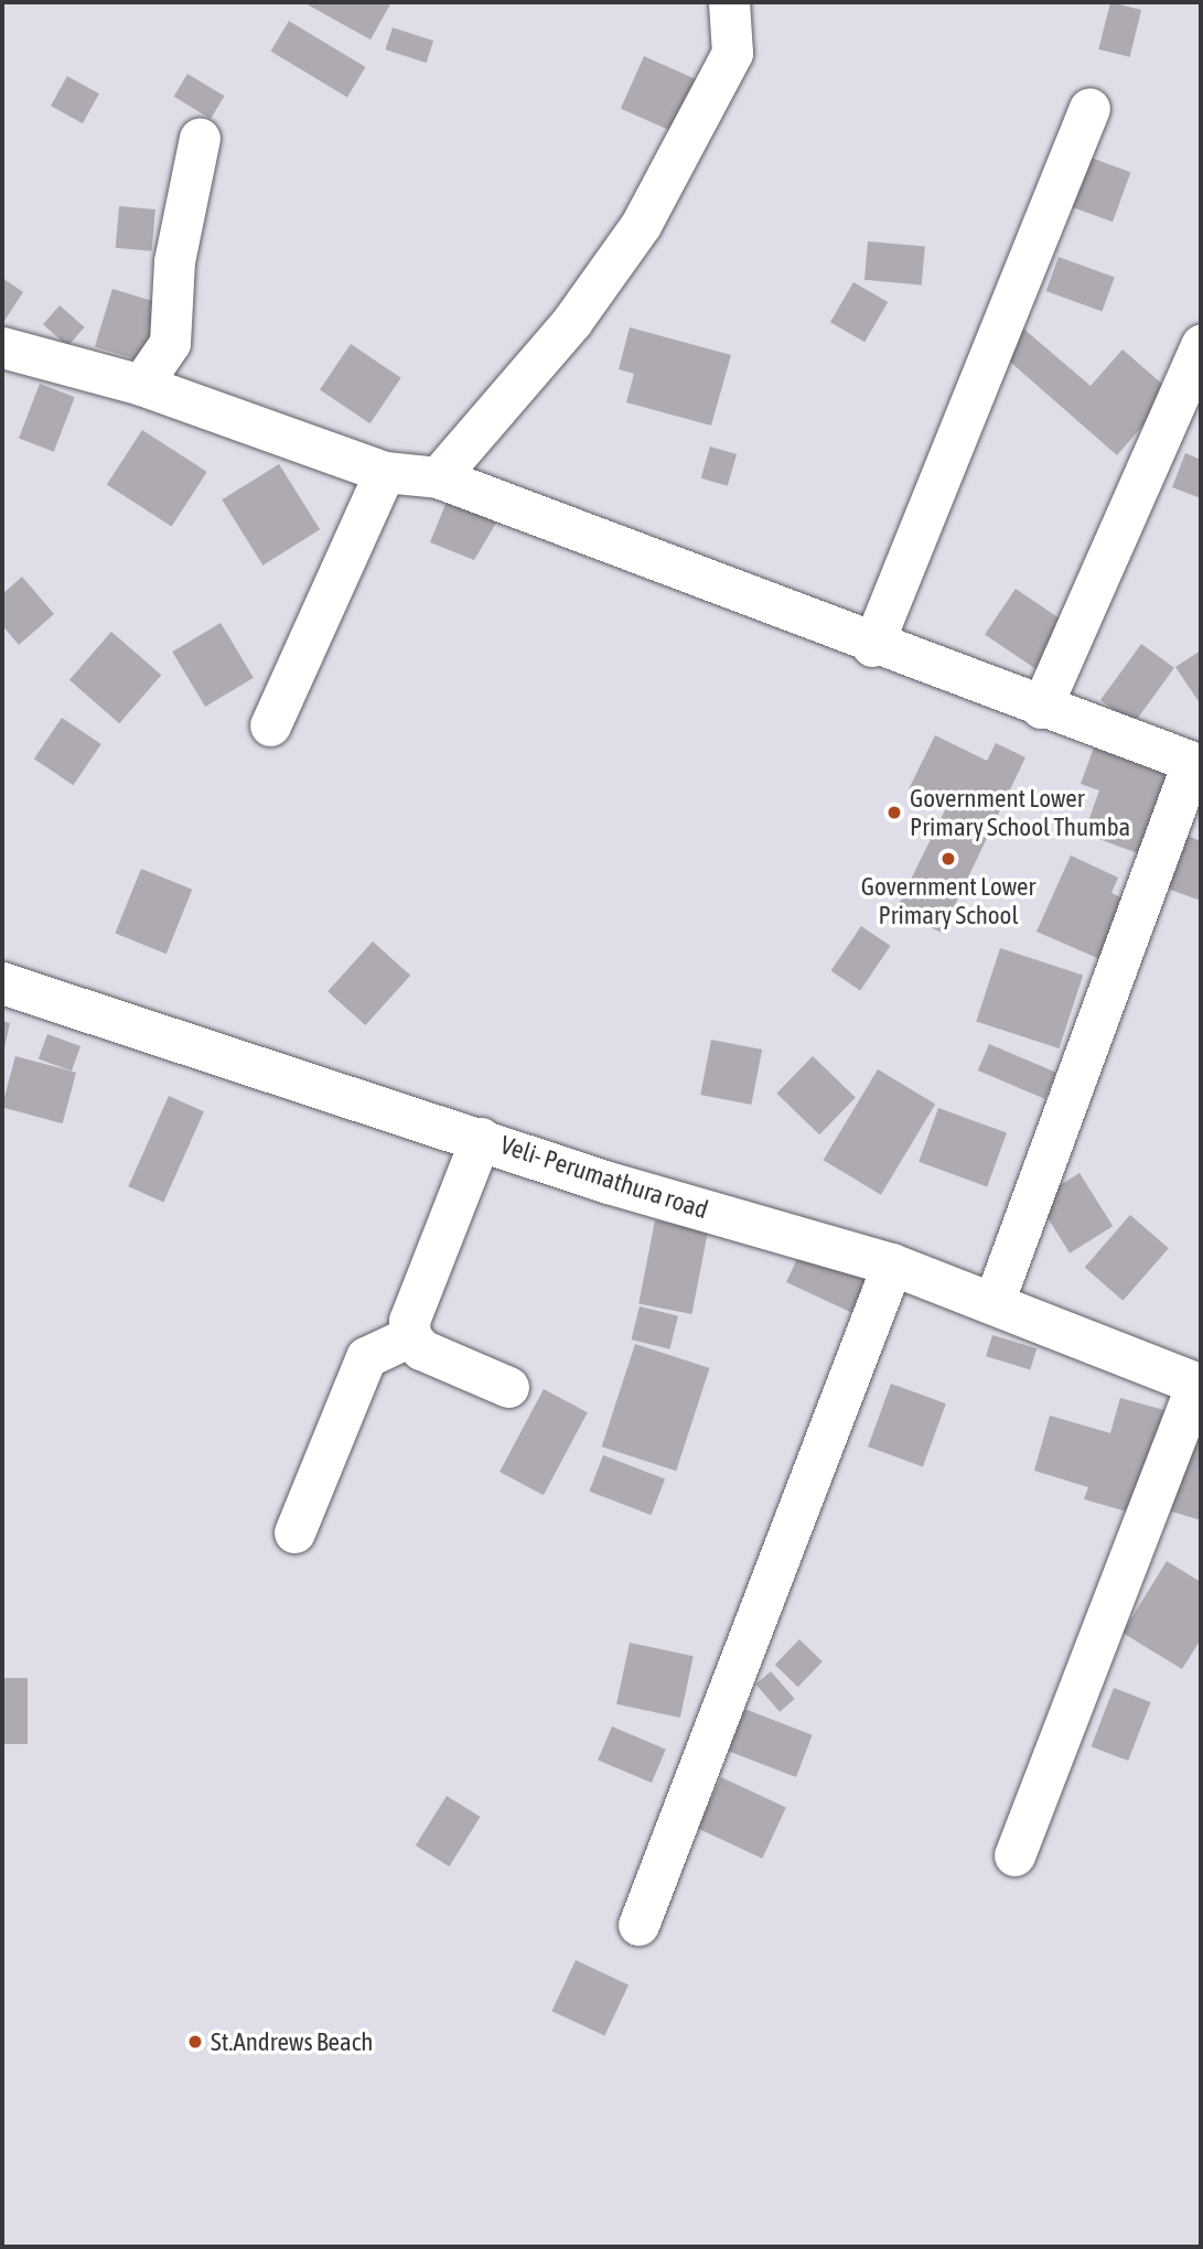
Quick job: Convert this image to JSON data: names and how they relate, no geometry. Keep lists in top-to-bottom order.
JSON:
{
  "streets": {
    "main road": ["Veli- Perumathura road"]
  },
  "places": ["Government Lower Primary School Thumba", "Government Lower Primary School", "St.Andrews Beach"]
}
